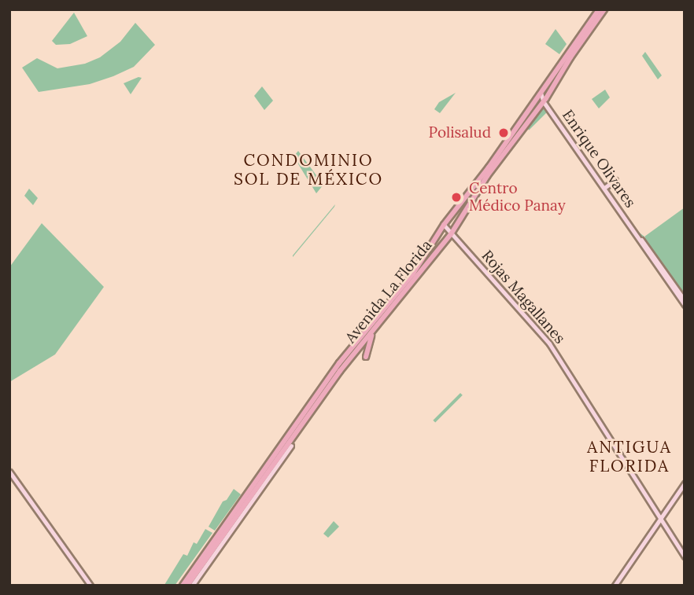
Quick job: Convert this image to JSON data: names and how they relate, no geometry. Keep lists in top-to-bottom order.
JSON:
{
  "streets": {
    "main road": ["Enrique Olivares", "Avenida La Florida", "Rojas Magallanes"]
  },
  "crossings": [
    ["Enrique Olivares", "Avenida La Florida"],
    ["Avenida La Florida", "Rojas Magallanes"]
  ],
  "districts": ["CONDOMINIO SOL DE MÉXICO", "ANTIGUA FLORIDA"],
  "places": ["Polisalud", "Centro Médico Panay"]
}
